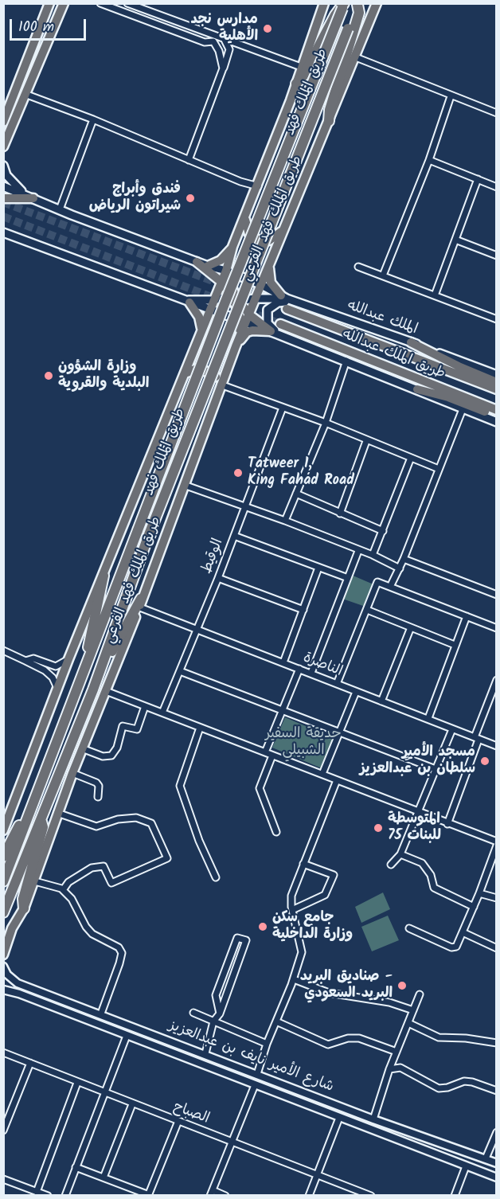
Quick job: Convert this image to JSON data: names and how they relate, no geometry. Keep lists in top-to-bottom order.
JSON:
{
  "streets": {
    "highway": ["طريق الملك فهد"],
    "main road": ["طريق الملك فهد الفرعي", "الملك عبدالله", "طريق الملك عبدالله"],
    "street": [
      "الوقيط",
      "الناصرة",
      "شارع الأمير نايف بن عبدالعزيز",
      "الصباح"
    ]
  },
  "crossings": [
    ["طريق الملك فهد الفرعي", "الملك عبدالله"],
    ["طريق الملك فهد الفرعي", "الناصرة"],
    ["الوقيط", "الناصرة"]
  ],
  "parks": ["حديقة السفير الشبيلي"],
  "places": [
    "مدارس نجد الأهلية",
    "فندق وأبراج شيراتون الرياض",
    "وزارة الشؤون البلدية والقروية",
    "Tatweer 1, King Fahad Road",
    "ٍمسجد الأمير سلطان بن عبدالعزيز",
    "المتوسطة 75 للبنات",
    "جامع سكن وزارة الداخلية",
    "صناديق البريد - البريد السعودي"
  ],
  "scale_bar": "100 m"
}
